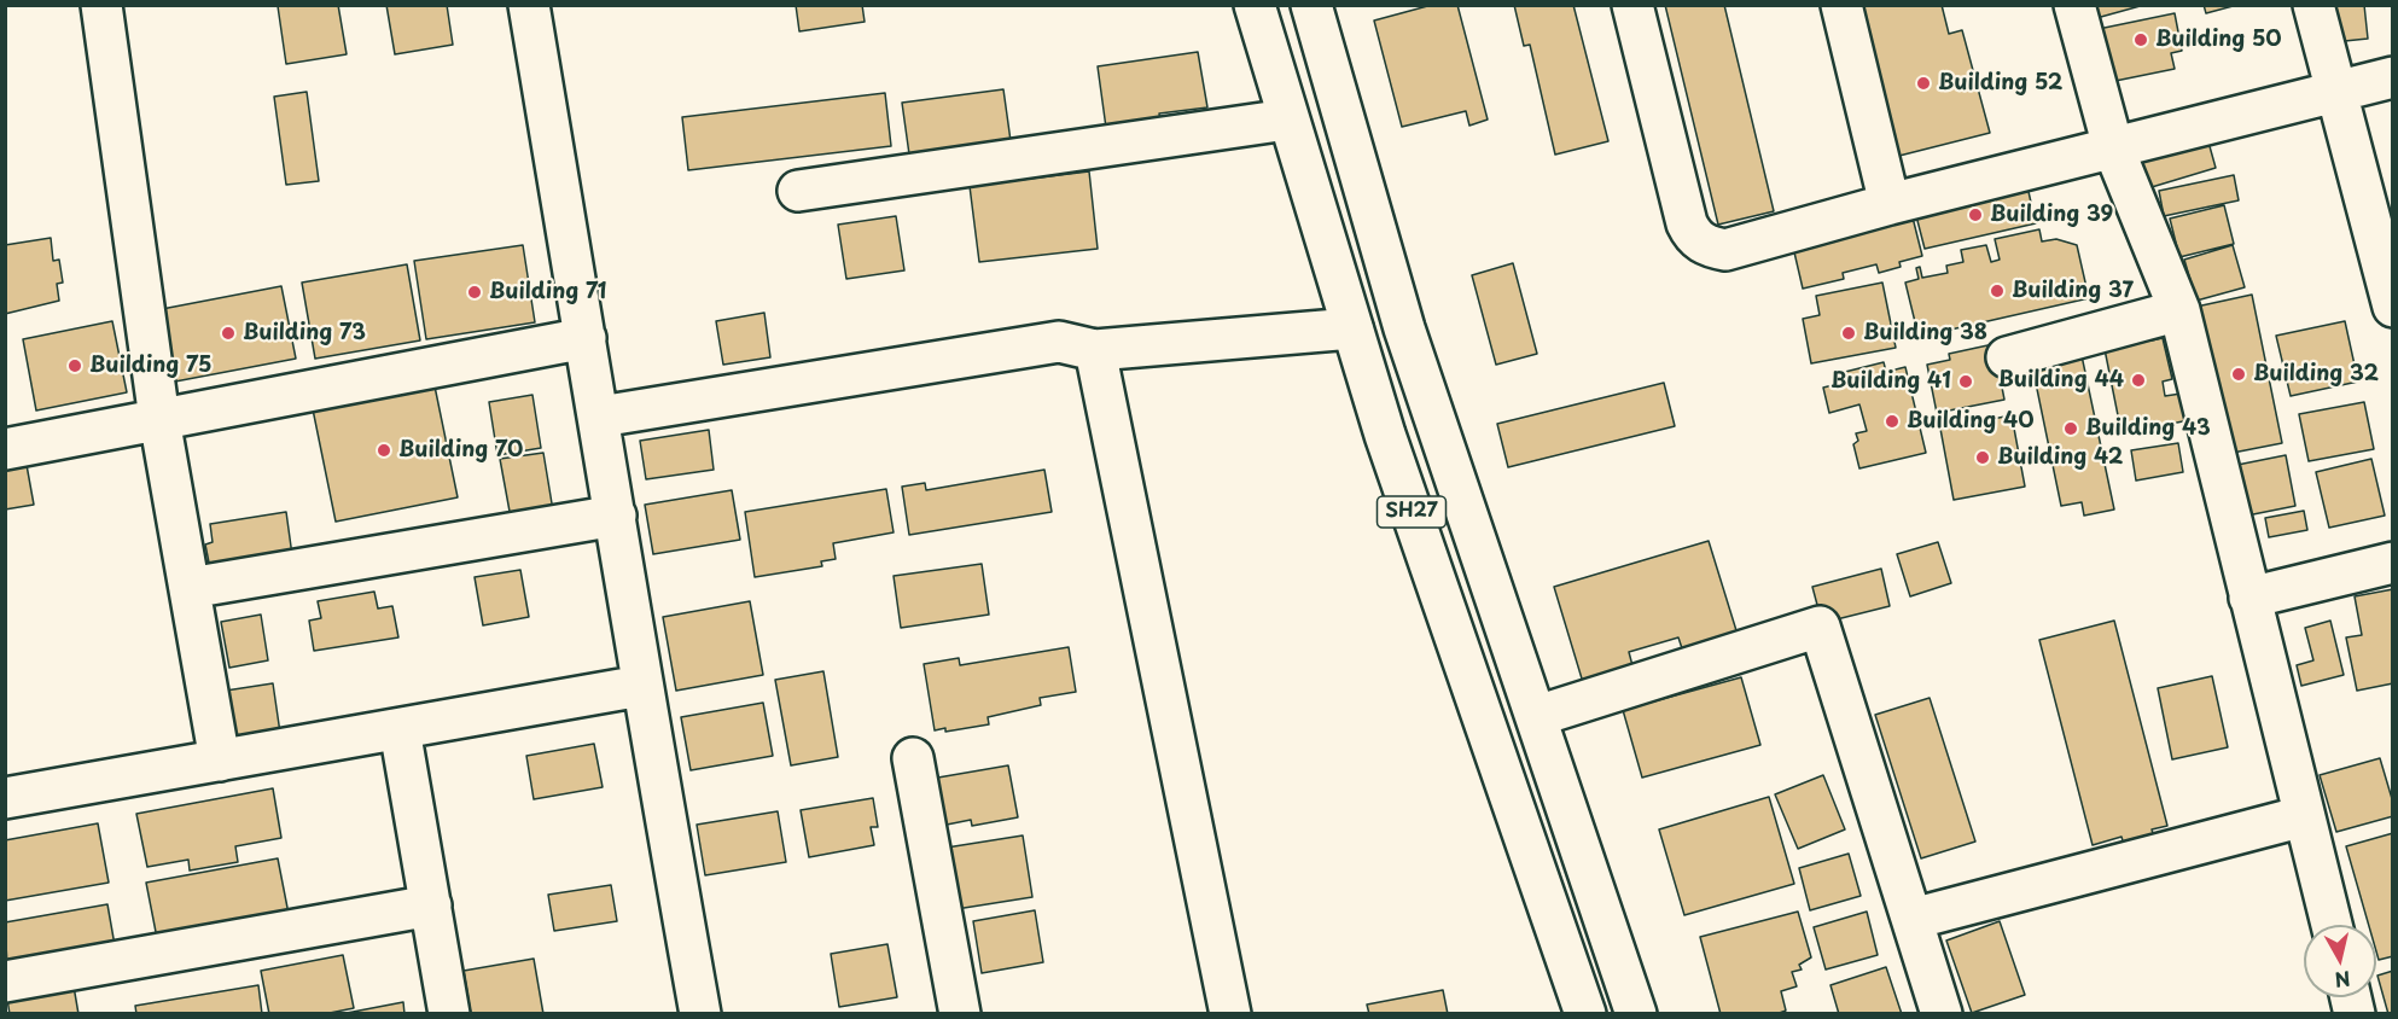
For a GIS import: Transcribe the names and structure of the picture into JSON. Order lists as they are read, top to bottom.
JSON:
{
  "streets": {
    "street": ["SH27"]
  },
  "places": [
    "Building 50",
    "Building 52",
    "Building 39",
    "Building 37",
    "Building 71",
    "Building 73",
    "Building 38",
    "Building 75",
    "Building 32",
    "Building 44",
    "Building 41",
    "Building 40",
    "Building 43",
    "Building 70",
    "Building 42"
  ],
  "north": "bottom"
}
